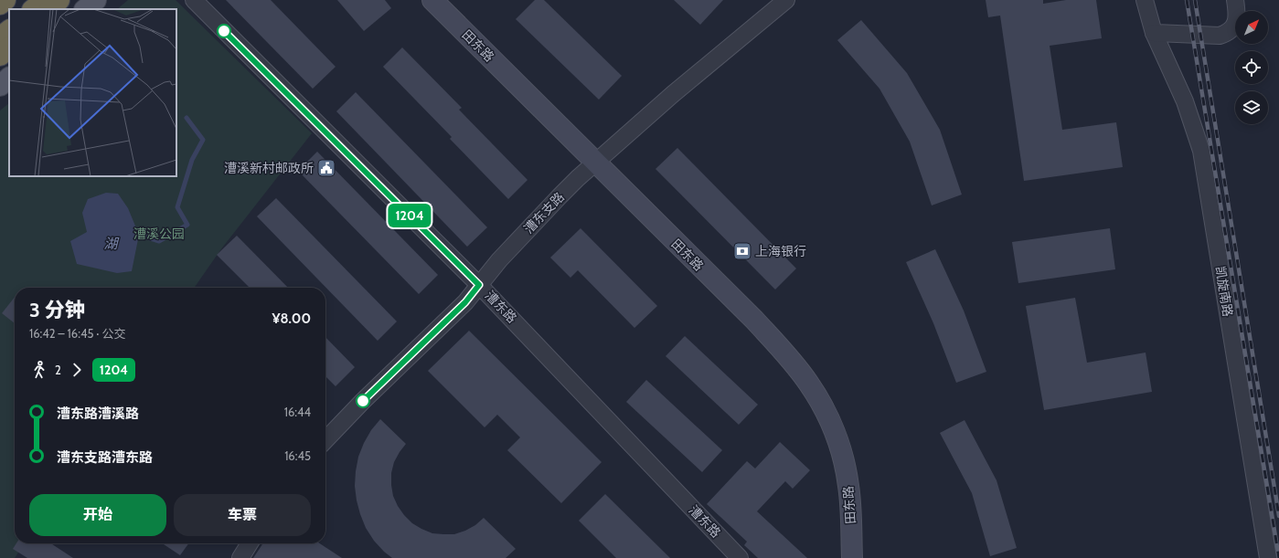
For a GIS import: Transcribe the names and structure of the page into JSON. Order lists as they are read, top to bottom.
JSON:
{
  "streets": {
    "street": [
      "田东路",
      "漕东支路",
      "凯旋南路",
      "漕东路"
    ]
  },
  "crossings": [
    ["田东路", "漕东支路"],
    ["漕东支路", "漕东路"]
  ],
  "water": ["湖"],
  "parks": ["漕溪公园"],
  "places": {
    "public building": ["漕溪新村邮政所"],
    "bank": ["上海银行"]
  },
  "lines": ["bus line 1204"],
  "north": "top right",
  "page": {
    "on_map": "1204",
    "heading": ["3 分钟", "16:42 – 16:45 · 公交", "¥8.00"],
    "legs": ["2", "1204"],
    "list": [
      {
        "name": "漕东路漕溪路",
        "value": "16:44"
      },
      {
        "name": "漕东支路漕东路",
        "value": "16:45"
      }
    ],
    "buttons": ["开始", "车票"]
  }
}
